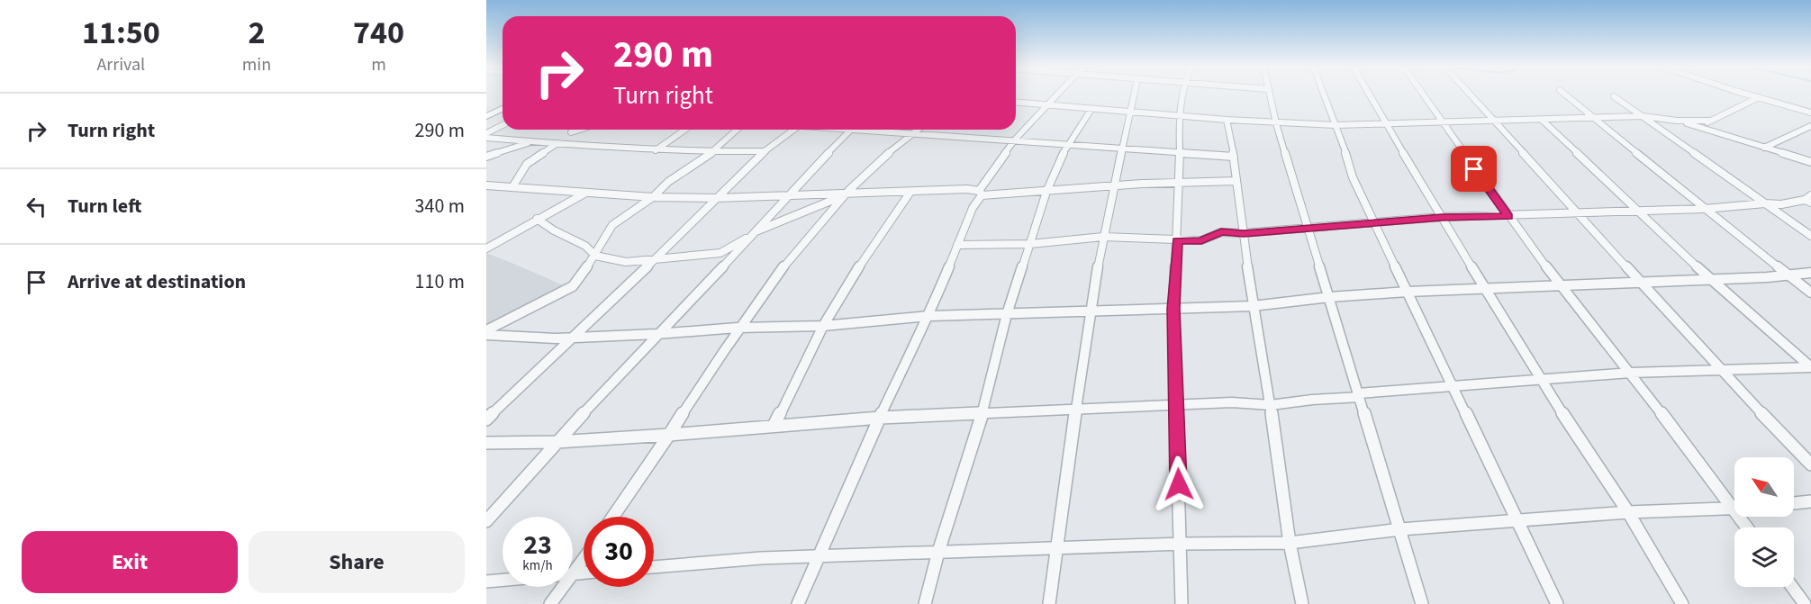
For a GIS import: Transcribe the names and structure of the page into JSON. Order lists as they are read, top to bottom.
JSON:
{
  "north": "top left",
  "page": {
    "eta": [
      "11:50",
      "Arrival",
      "2",
      "min",
      "740",
      "m"
    ],
    "turn": ["290 m", "Turn right"],
    "list": [
      {
        "name": "Turn right",
        "value": "290 m"
      },
      {
        "name": "Turn left",
        "value": "340 m"
      },
      {
        "name": "Arrive at destination",
        "value": "110 m"
      }
    ],
    "speed": "23 km/h",
    "limit": "30",
    "buttons": ["Exit", "Share"]
  }
}
